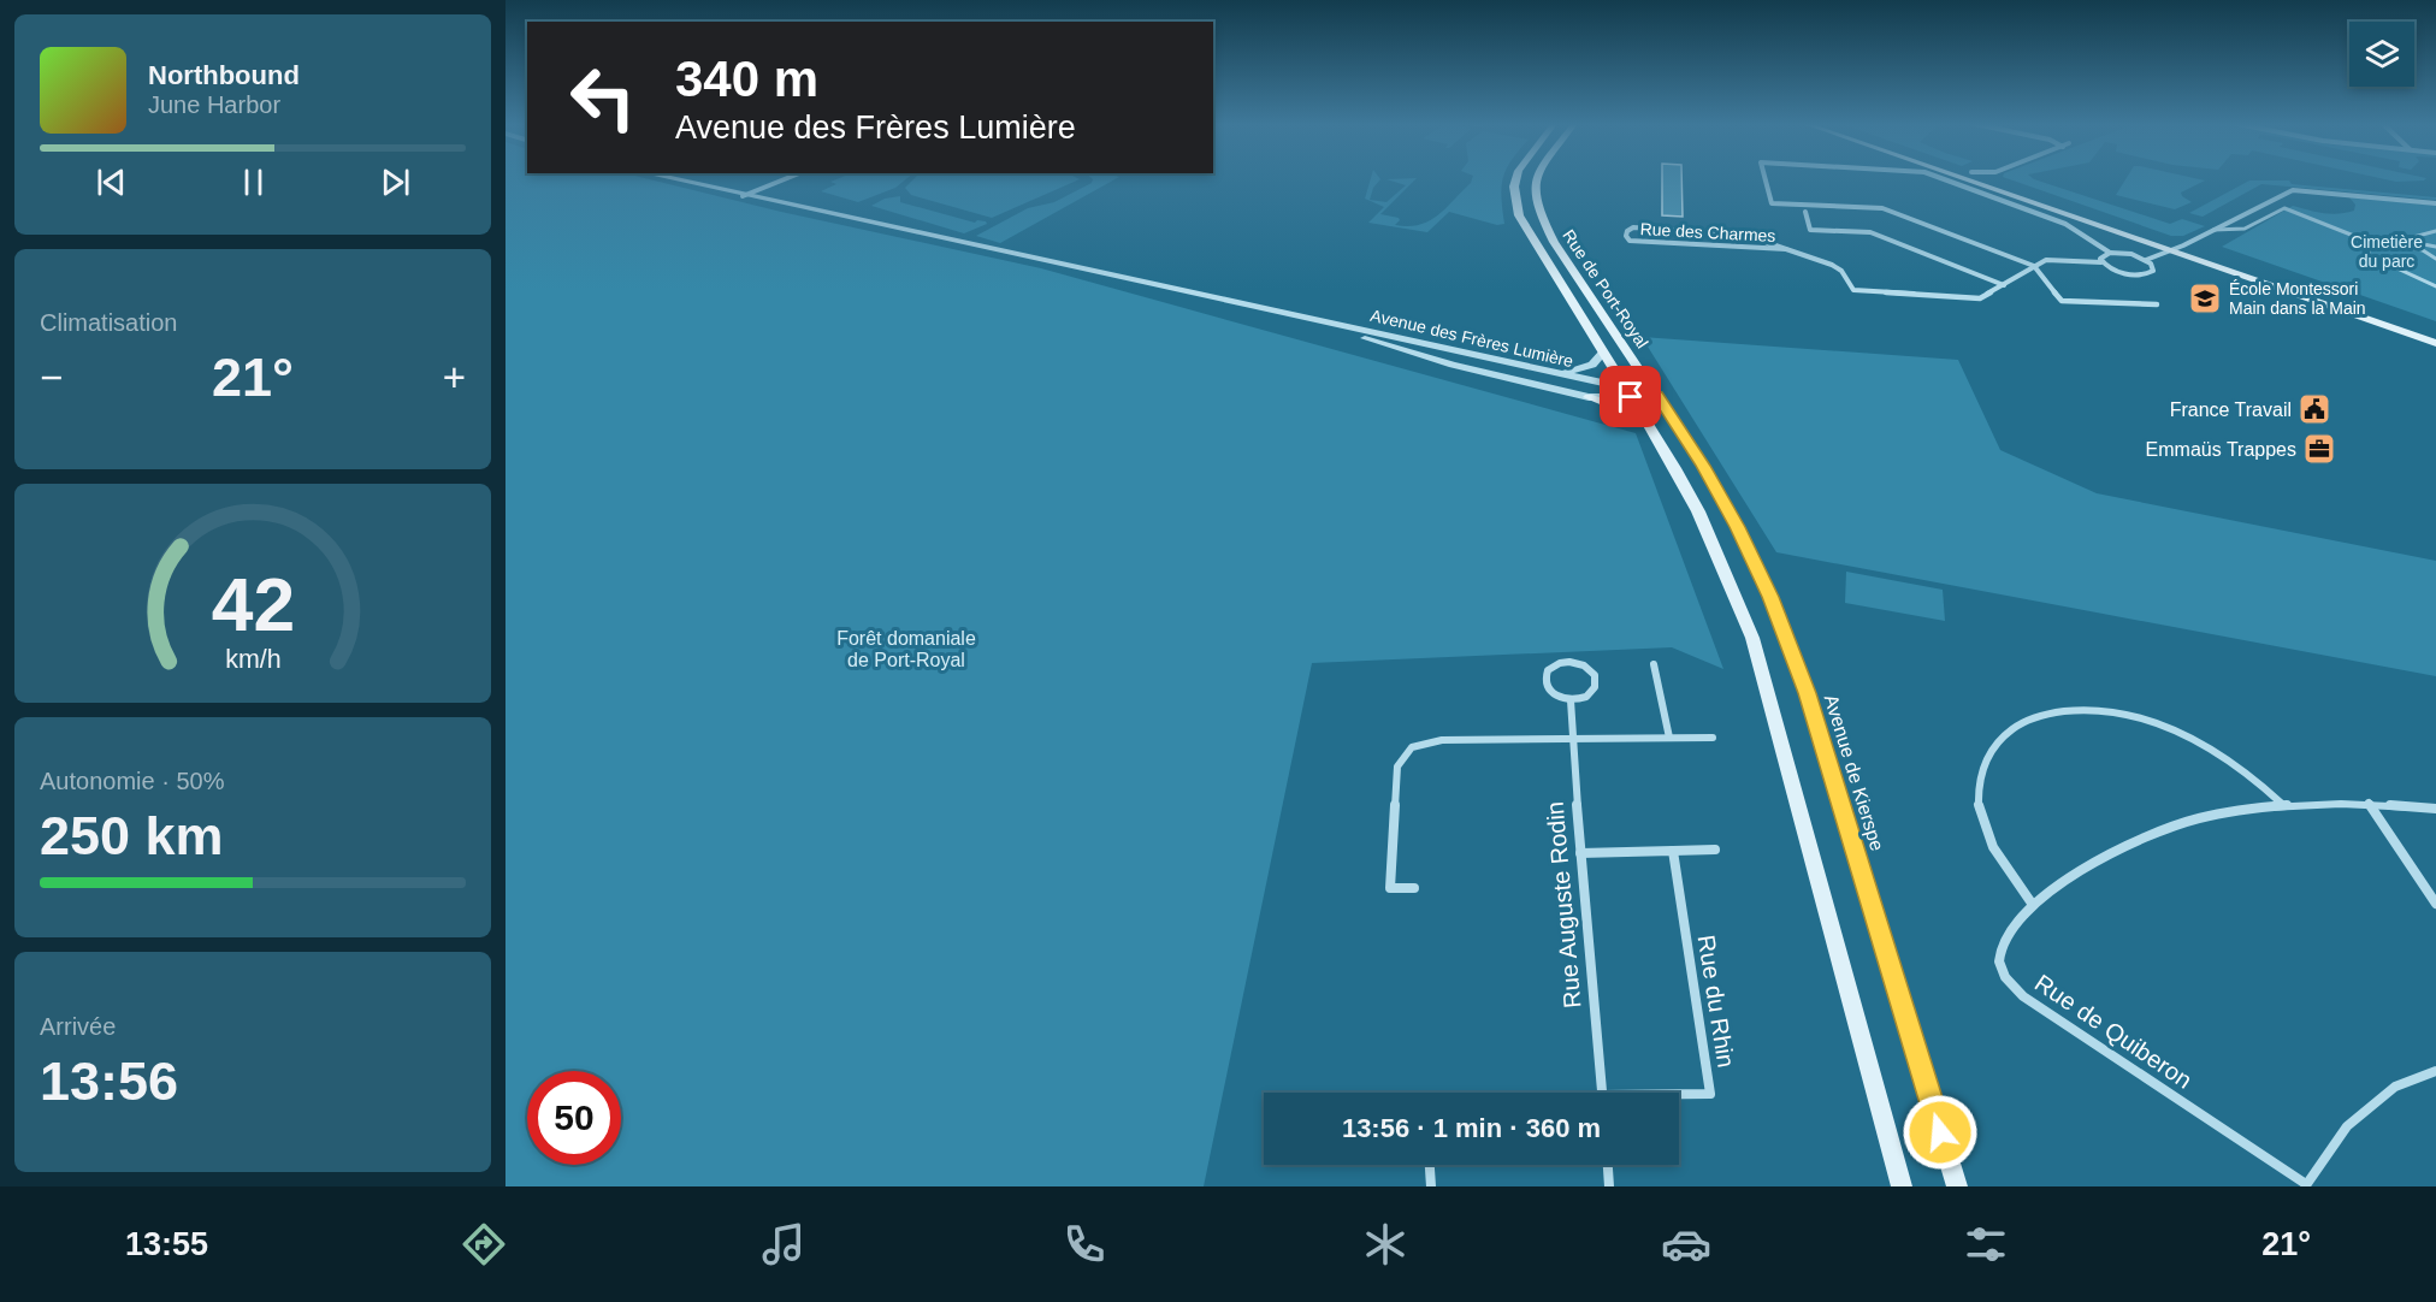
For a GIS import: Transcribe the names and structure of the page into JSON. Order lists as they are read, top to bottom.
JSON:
{
  "streets": {
    "main road": ["Rue de Port-Royal", "Avenue de Kierspe"],
    "street": [
      "Rue des Charmes",
      "Avenue des Frères Lumière",
      "Rue Auguste Rodin",
      "Rue du Rhin",
      "Rue de Quiberon"
    ]
  },
  "crossings": [
    ["Rue de Port-Royal", "Avenue des Frères Lumière"],
    ["Rue de Port-Royal", "Avenue de Kierspe"],
    ["Avenue des Frères Lumière", "Avenue de Kierspe"]
  ],
  "parks": ["Cimetière du parc", "Forêt domaniale de Port-Royal"],
  "places": {
    "school or university": ["École Montessori Main dans la Main"],
    "public building": ["France Travail"],
    "office": ["Emmaüs Trappes"]
  },
  "page": {
    "turn": ["340 m", "Avenue des Frères Lumière"],
    "song": ["Northbound", "June Harbor"],
    "tile": [
      "Climatisation",
      ["Autonomie · 50%", "250 km"],
      ["Arrivée", "13:56"]
    ],
    "heat": ["−", "21°", "+"],
    "limit": "50",
    "trip": "13:56 · 1 min · 360 m",
    "tabs": ["13:55", "21°"],
    "gauge": ["42", "km/h"]
  }
}
